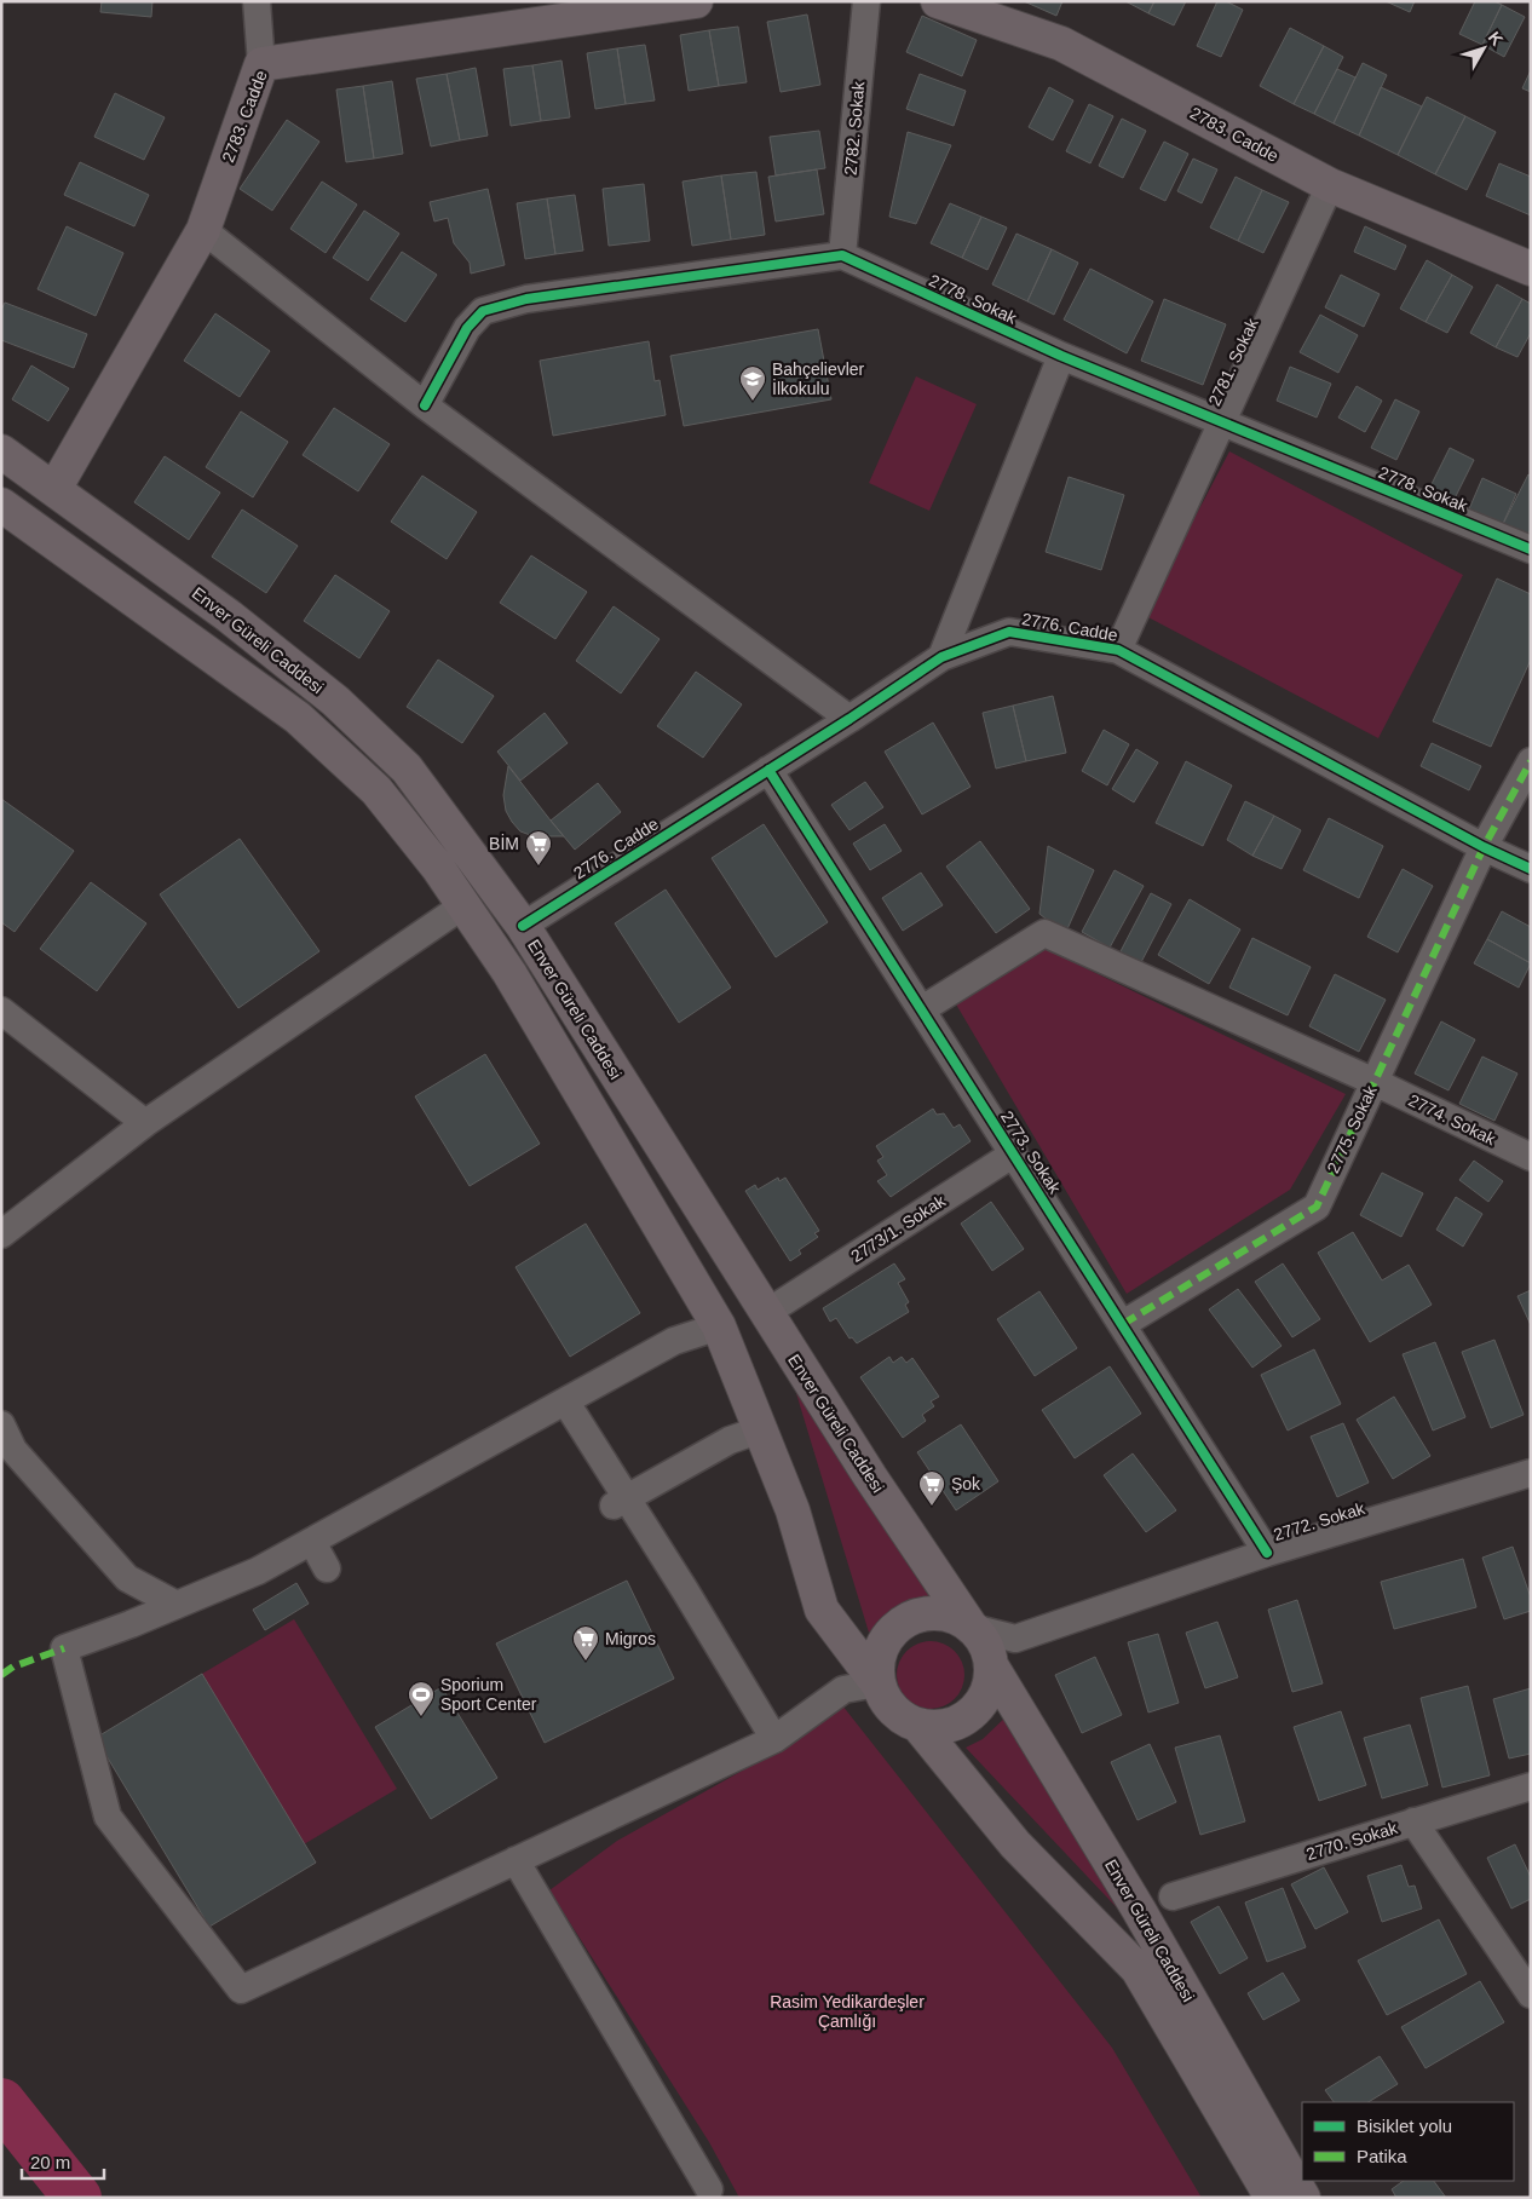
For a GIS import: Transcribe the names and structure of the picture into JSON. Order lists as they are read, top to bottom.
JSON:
{
  "streets": {
    "main road": ["2783. Cadde", "Enver Güreli Caddesi"],
    "street": [
      "2782. Sokak",
      "2778. Sokak",
      "2781. Sokak",
      "2776. Cadde",
      "2774. Sokak",
      "2775. Sokak",
      "2773. Sokak",
      "2773/1. Sokak",
      "2772. Sokak",
      "2770. Sokak"
    ]
  },
  "crossings": [
    ["2783. Cadde", "2781. Sokak"],
    ["2783. Cadde", "Enver Güreli Caddesi"],
    ["2782. Sokak", "2778. Sokak"],
    ["2778. Sokak", "2781. Sokak"],
    ["2781. Sokak", "2776. Cadde"],
    ["2776. Cadde", "Enver Güreli Caddesi"],
    ["2776. Cadde", "2775. Sokak"],
    ["2776. Cadde", "2773. Sokak"],
    ["2774. Sokak", "2775. Sokak"],
    ["2774. Sokak", "2773. Sokak"],
    ["2775. Sokak", "2773. Sokak"],
    ["2773. Sokak", "2773/1. Sokak"],
    ["2773. Sokak", "2772. Sokak"]
  ],
  "parks": ["Rasim Yedikardeşler Çamlığı"],
  "places": {
    "school or university": ["Bahçelievler İlkokulu"],
    "supermarket": ["BİM", "Şok", "Migros"],
    "sports": ["Sporium Sport Center"]
  },
  "legend": ["Bisiklet yolu", "Patika"],
  "scale_bar": "20 m",
  "north": "top right"
}
